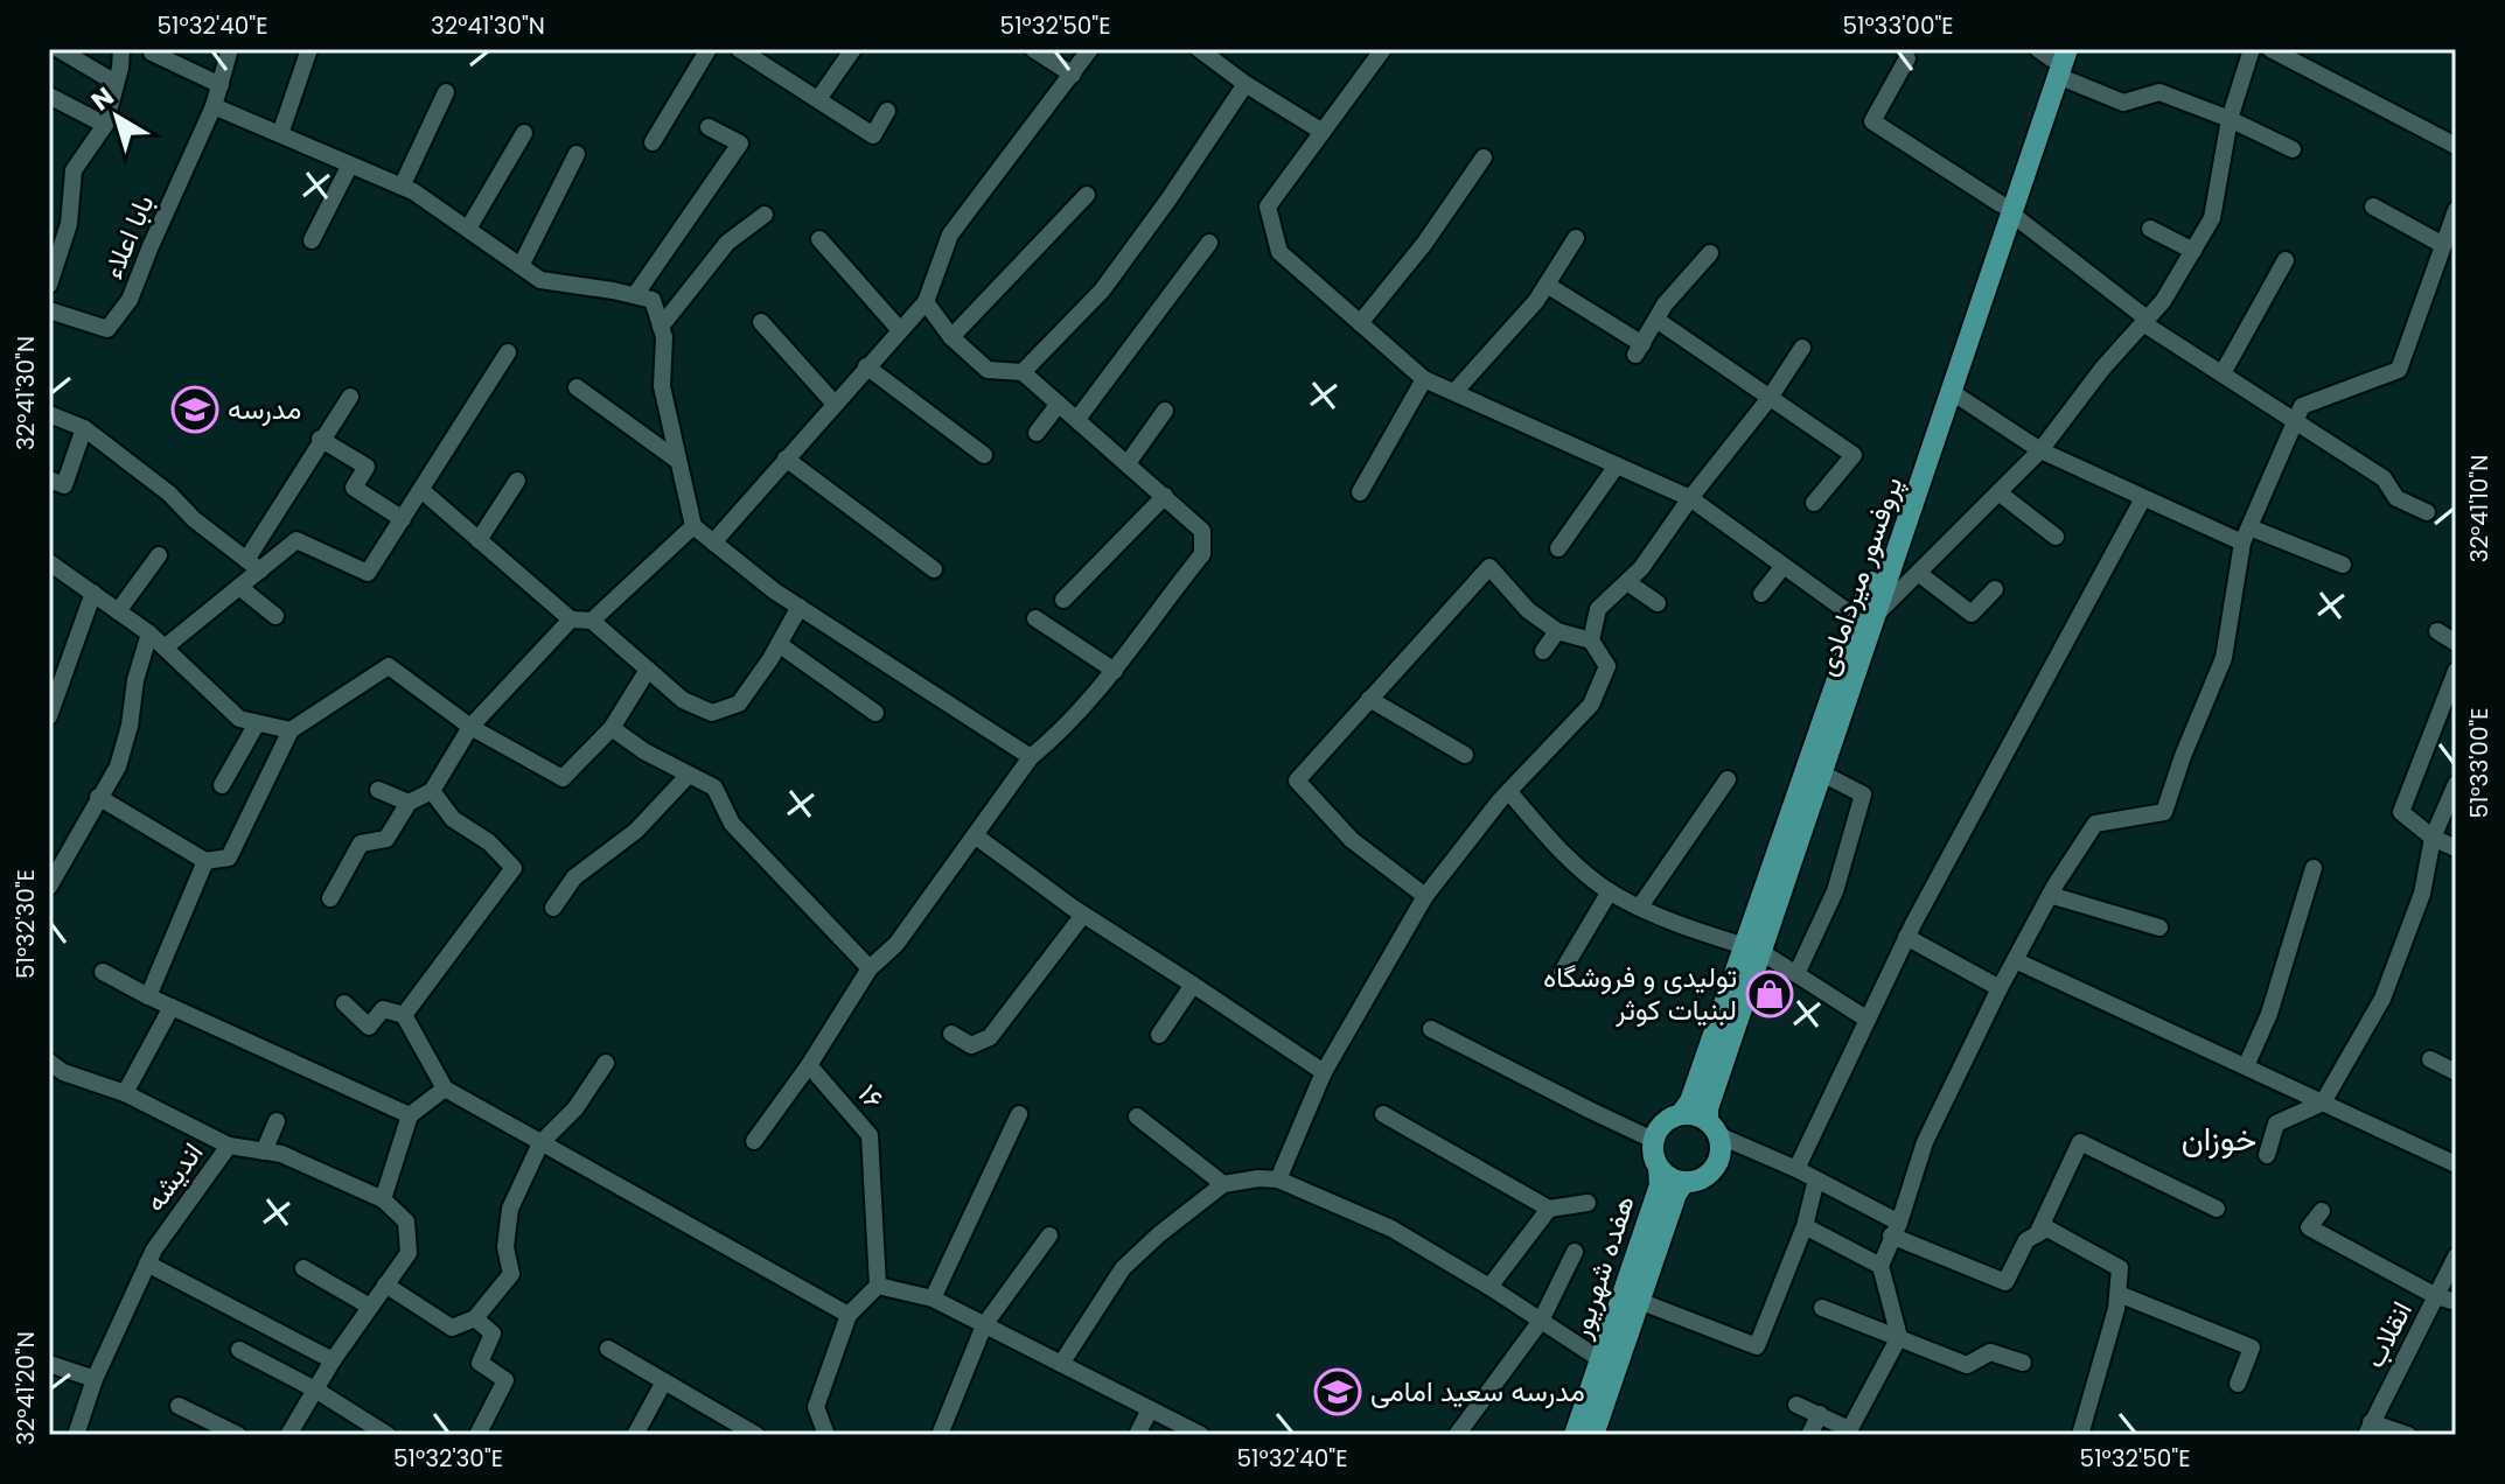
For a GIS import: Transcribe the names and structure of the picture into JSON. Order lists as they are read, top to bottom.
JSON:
{
  "streets": {
    "main road": ["پروفسور میردامادی", "هفده شهریور"],
    "street": [
      "بابا اعلاء",
      "۱۶",
      "اندیشه",
      "انقلاب"
    ]
  },
  "crossings": [
    ["پروفسور میردامادی", "هفده شهریور"]
  ],
  "districts": ["خوزان"],
  "places": {
    "school or university": ["مدرسه", "مدرسه سعید امامی"],
    "shop": ["تولیدی و فروشگاه لبنیات کوثر"]
  },
  "north": "top left",
  "coordinates": [
    "51°32'40\"E",
    "32°41'30\"N",
    "51°32'50\"E",
    "51°33'00\"E",
    "32°41'10\"N",
    "51°32'30\"E",
    "32°41'20\"N"
  ]
}
